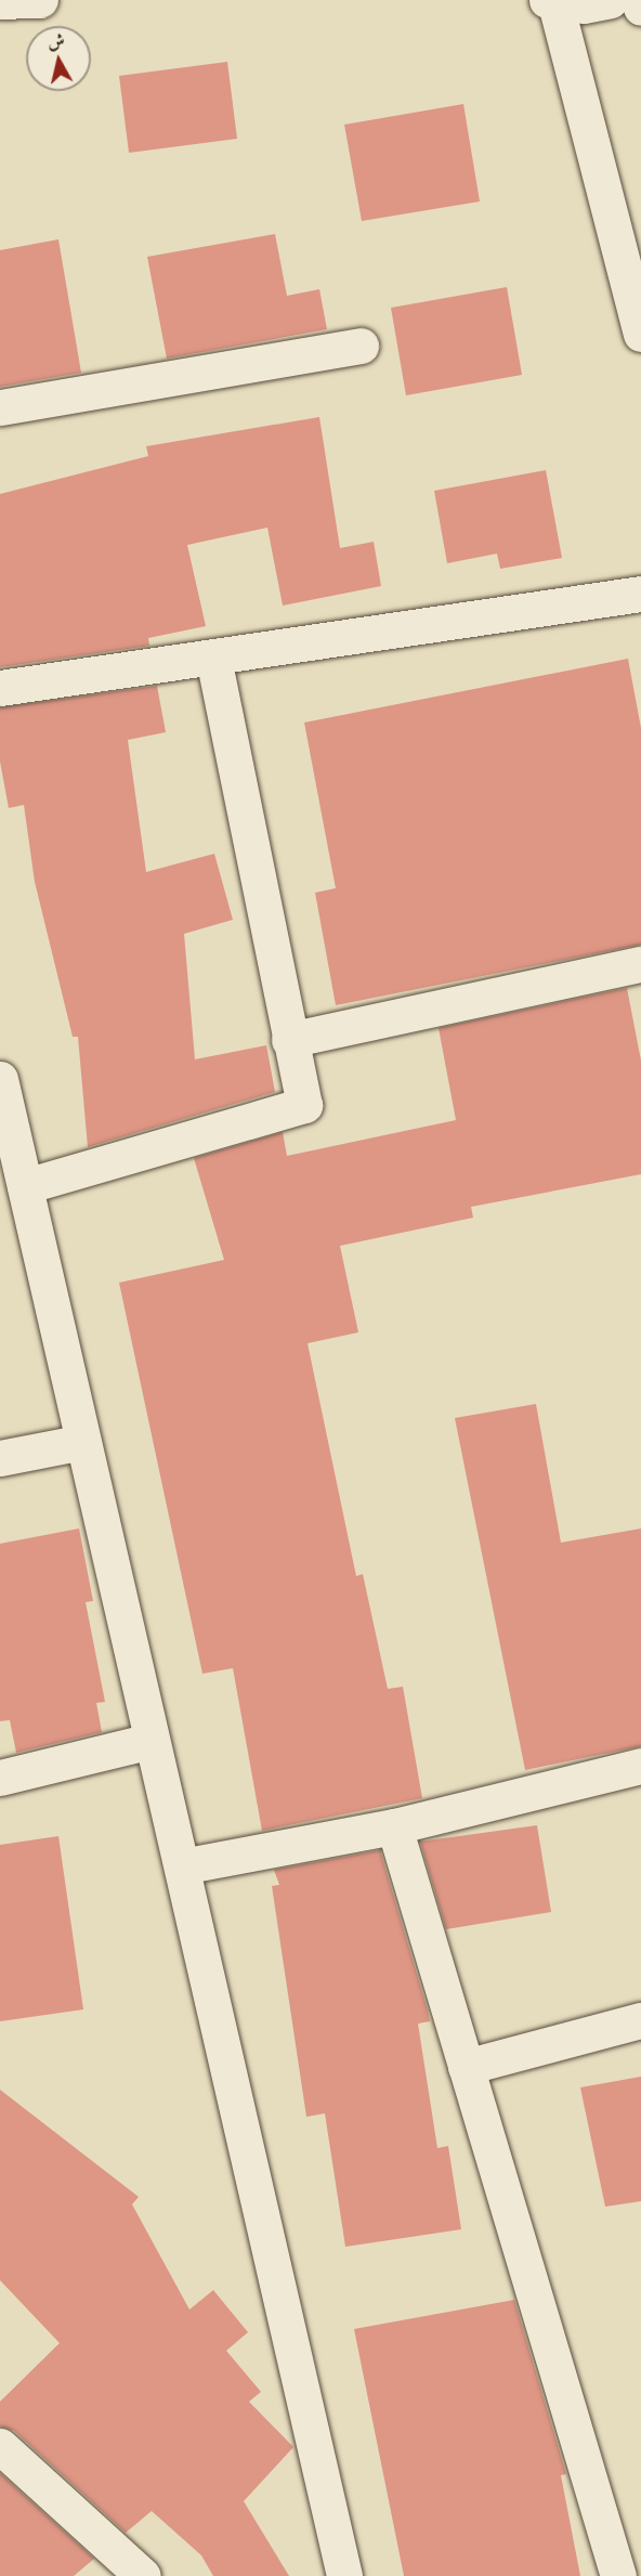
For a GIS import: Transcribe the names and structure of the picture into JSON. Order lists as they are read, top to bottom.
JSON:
{
  "north": "top"
}
